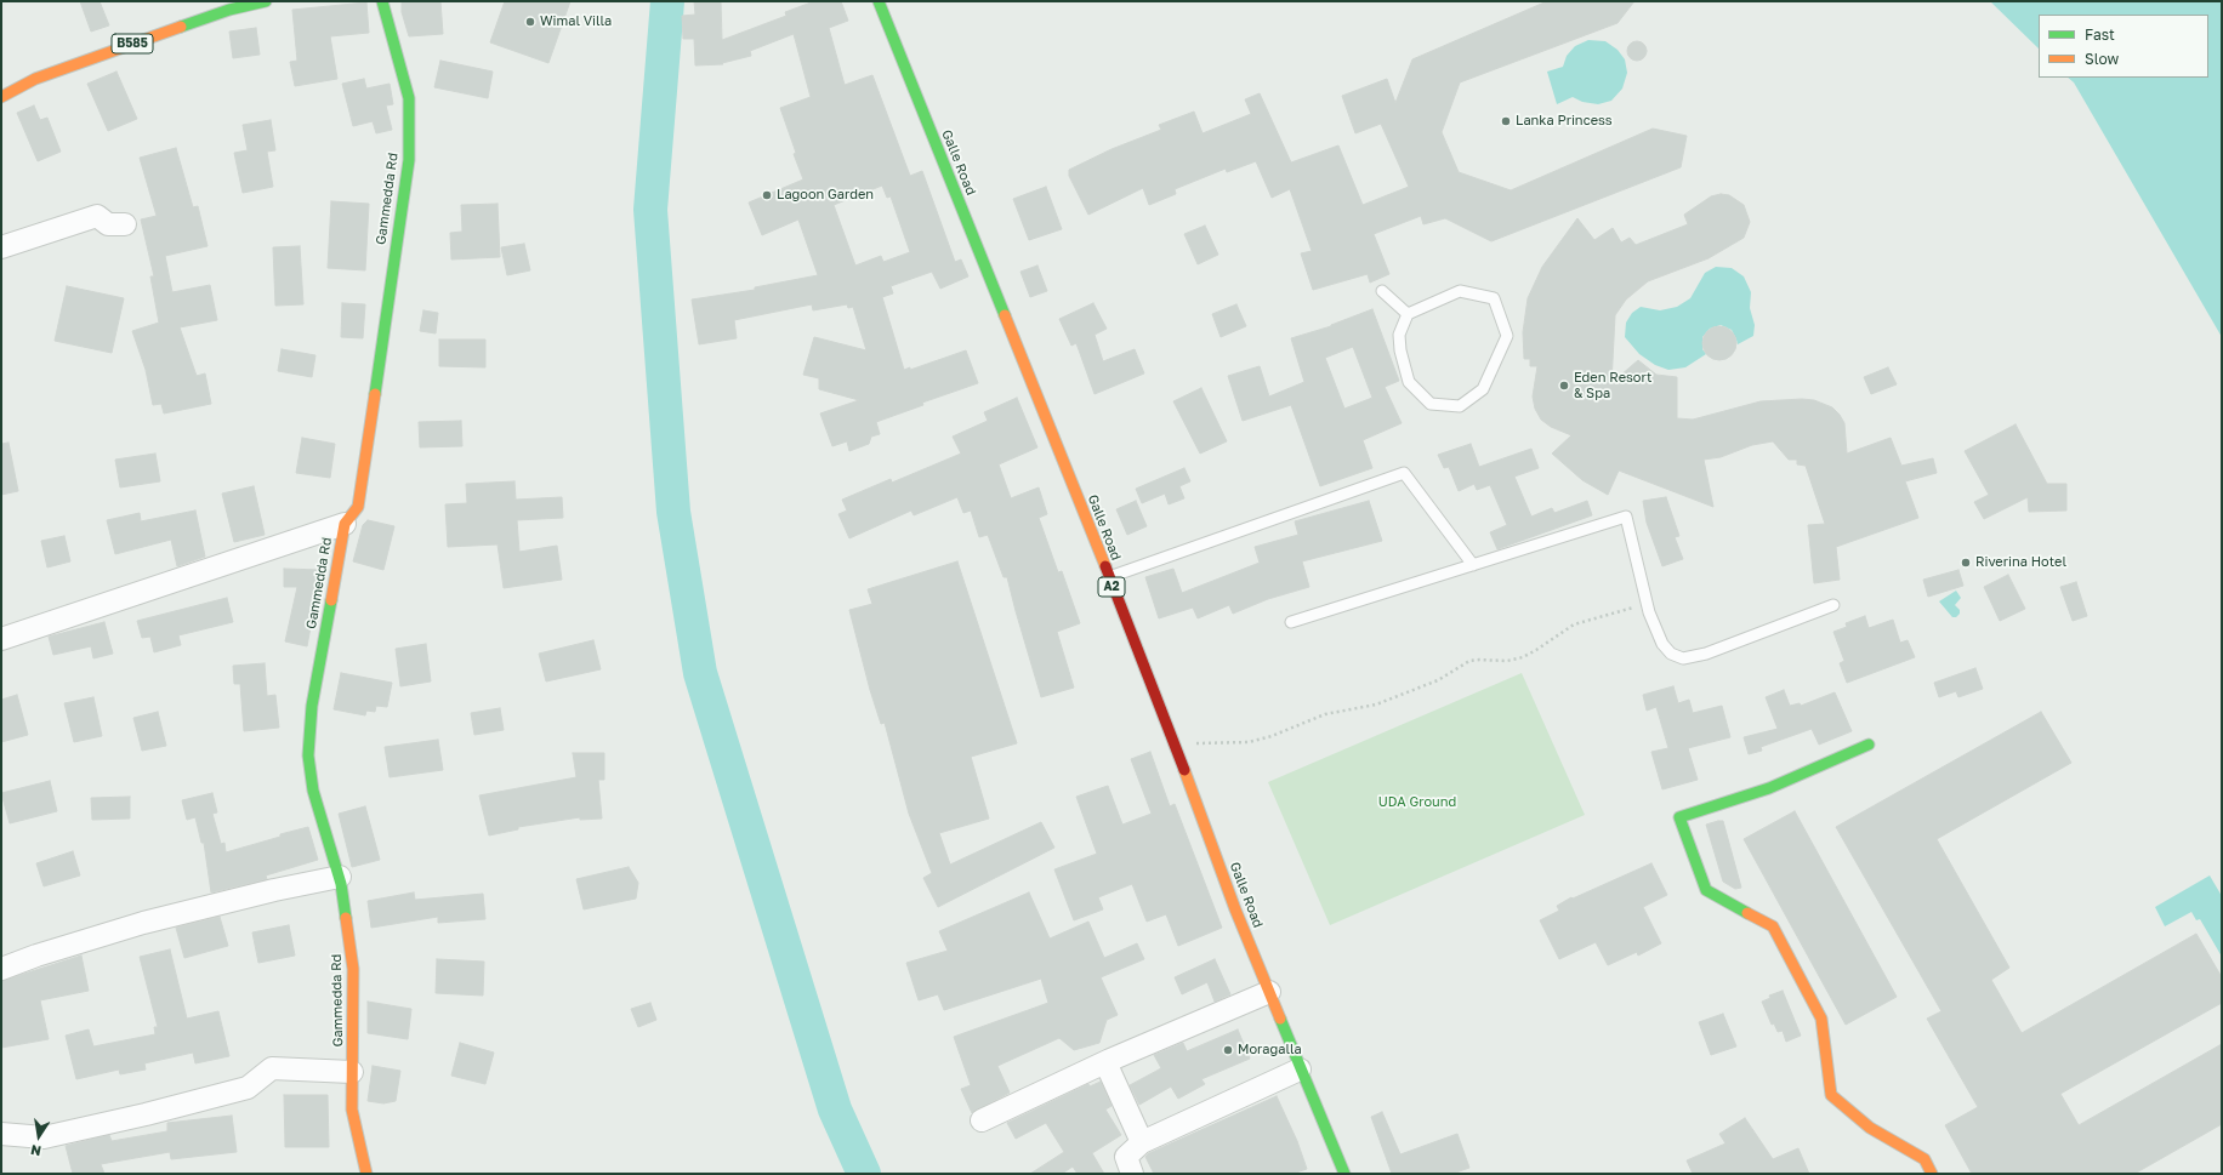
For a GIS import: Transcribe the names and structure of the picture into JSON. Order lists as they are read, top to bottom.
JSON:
{
  "streets": {
    "main road": [
      "B585",
      "Galle Road",
      "Gammedda Rd",
      "A2"
    ]
  },
  "parks": ["UDA Ground"],
  "places": [
    "Wimal Villa",
    "Lanka Princess",
    "Lagoon Garden",
    "Eden Resort & Spa",
    "Riverina Hotel",
    "Moragalla"
  ],
  "legend": ["Fast", "Slow"],
  "north": "bottom"
}
